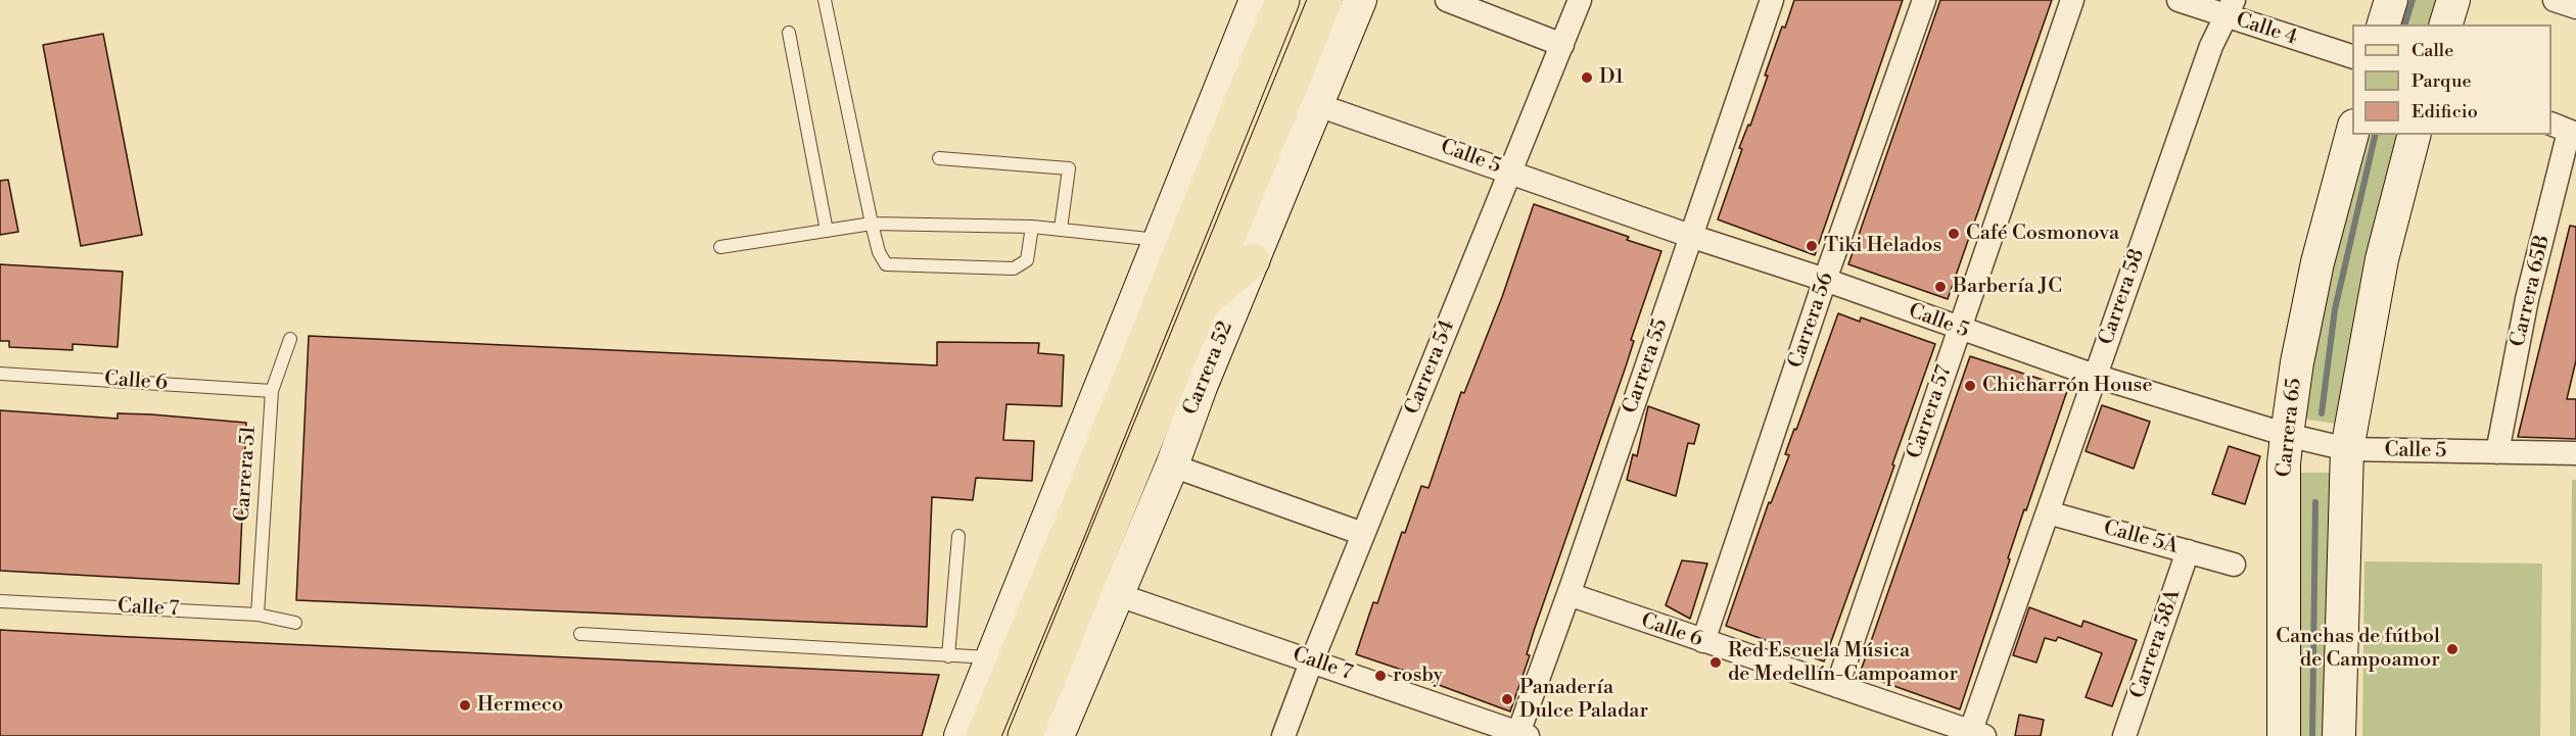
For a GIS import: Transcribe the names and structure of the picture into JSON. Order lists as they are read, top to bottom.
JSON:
{
  "streets": {
    "main road": ["Carrera 52"],
    "street": [
      "Calle 4",
      "Calle 5",
      "Carrera 65B",
      "Carrera 58",
      "Carrera 56",
      "Carrera 55",
      "Carrera 54",
      "Calle 6",
      "Carrera 57",
      "Carrera 65",
      "Calle 5A",
      "Calle 7",
      "Carrera 58A"
    ],
    "lane": ["Carrera 51"]
  },
  "crossings": [
    ["Calle 4", "Carrera 58"],
    ["Calle 5", "Carrera 65B"],
    ["Calle 5", "Carrera 58"],
    ["Calle 5", "Carrera 56"],
    ["Calle 5", "Carrera 55"],
    ["Calle 5", "Carrera 54"],
    ["Calle 5", "Carrera 52"],
    ["Calle 5", "Carrera 57"],
    ["Calle 5", "Carrera 65"],
    ["Carrera 58", "Calle 6"],
    ["Carrera 58", "Calle 5A"],
    ["Carrera 56", "Calle 6"],
    ["Carrera 55", "Calle 6"],
    ["Carrera 55", "Calle 7"],
    ["Carrera 54", "Calle 7"],
    ["Carrera 52", "Calle 7"],
    ["Calle 6", "Carrera 57"],
    ["Calle 6", "Carrera 51"],
    ["Carrera 51", "Calle 7"],
    ["Calle 5A", "Carrera 58A"]
  ],
  "places": [
    "D1",
    "Café Cosmonova",
    "Tiki Helados",
    "Barbería JC",
    "Chicharrón House",
    "Canchas de fútbol de Campoamor",
    "Red Escuela Música de Medellín-Campoamor",
    "rosby",
    "Panadería Dulce Paladar",
    "Hermeco"
  ],
  "legend": ["Calle", "Parque", "Edificio"]
}
